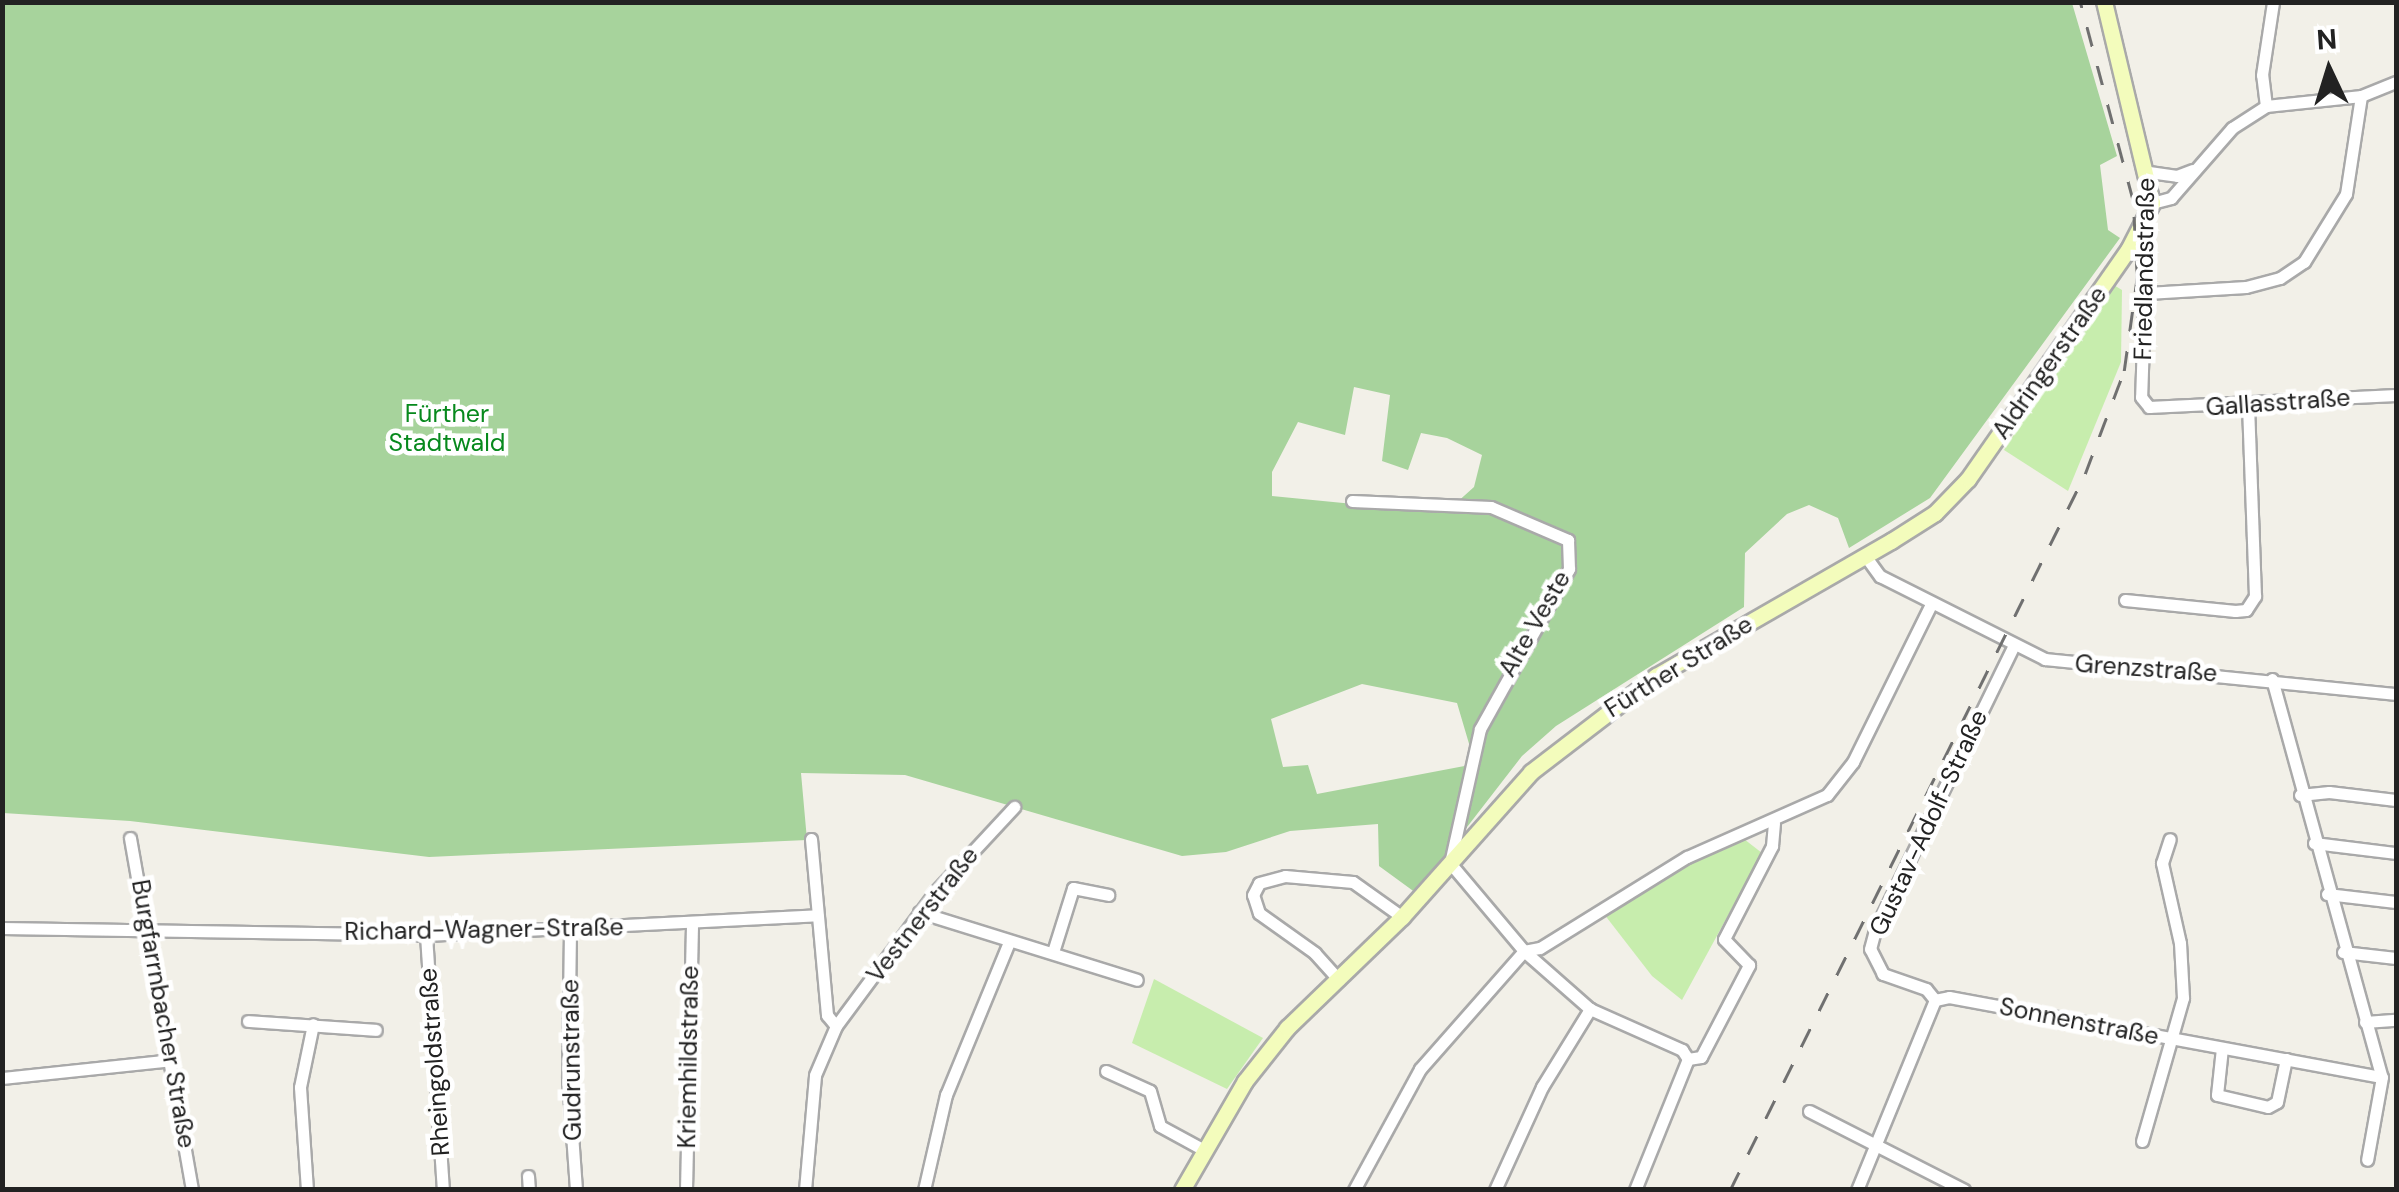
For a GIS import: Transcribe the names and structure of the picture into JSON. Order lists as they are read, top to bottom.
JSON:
{
  "streets": {
    "main road": ["Friedlandstraße", "Aldringerstraße", "Fürther Straße"],
    "street": [
      "Gallasstraße",
      "Alte Veste",
      "Grenzstraße",
      "Gustav-Adolf-Straße",
      "Vestnerstraße",
      "Richard-Wagner-Straße",
      "Burgfarrnbacher Straße",
      "Sonnenstraße",
      "Kriemhildstraße",
      "Gudrunstraße",
      "Rheingoldstraße"
    ]
  },
  "crossings": [
    ["Friedlandstraße", "Aldringerstraße"],
    ["Friedlandstraße", "Gallasstraße"],
    ["Aldringerstraße", "Fürther Straße"],
    ["Alte Veste", "Fürther Straße"],
    ["Fürther Straße", "Grenzstraße"],
    ["Grenzstraße", "Gustav-Adolf-Straße"],
    ["Gustav-Adolf-Straße", "Sonnenstraße"],
    ["Vestnerstraße", "Richard-Wagner-Straße"],
    ["Richard-Wagner-Straße", "Burgfarrnbacher Straße"],
    ["Richard-Wagner-Straße", "Kriemhildstraße"],
    ["Richard-Wagner-Straße", "Gudrunstraße"],
    ["Richard-Wagner-Straße", "Rheingoldstraße"]
  ],
  "parks": ["Fürther Stadtwald"],
  "north": "top"
}
